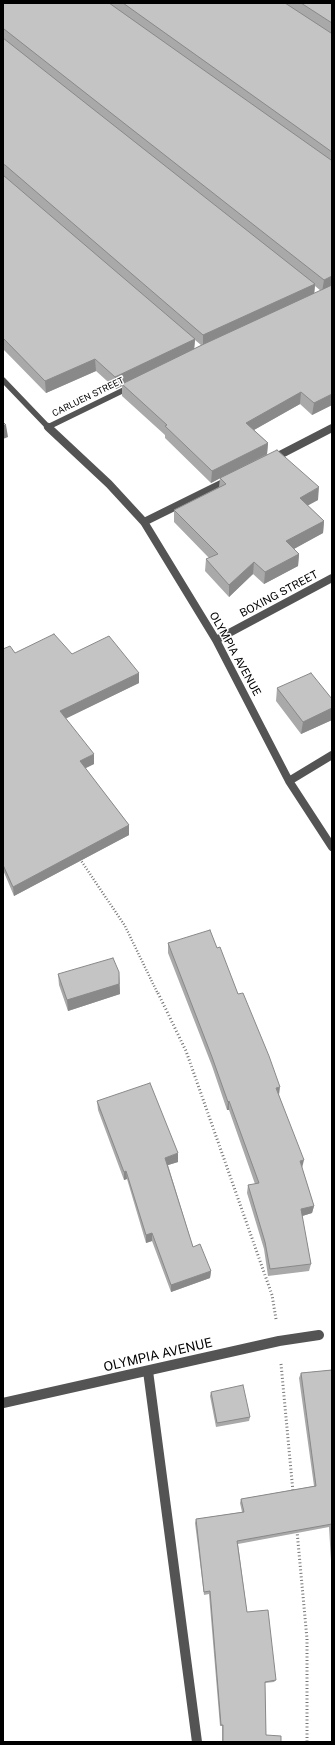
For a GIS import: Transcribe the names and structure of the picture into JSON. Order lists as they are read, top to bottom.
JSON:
{
  "streets": {
    "street": ["CARLUEN STREET", "BOXING STREET", "OLYMPIA AVENUE"]
  },
  "crossings": [
    ["CARLUEN STREET", "OLYMPIA AVENUE"],
    ["BOXING STREET", "OLYMPIA AVENUE"]
  ]
}
